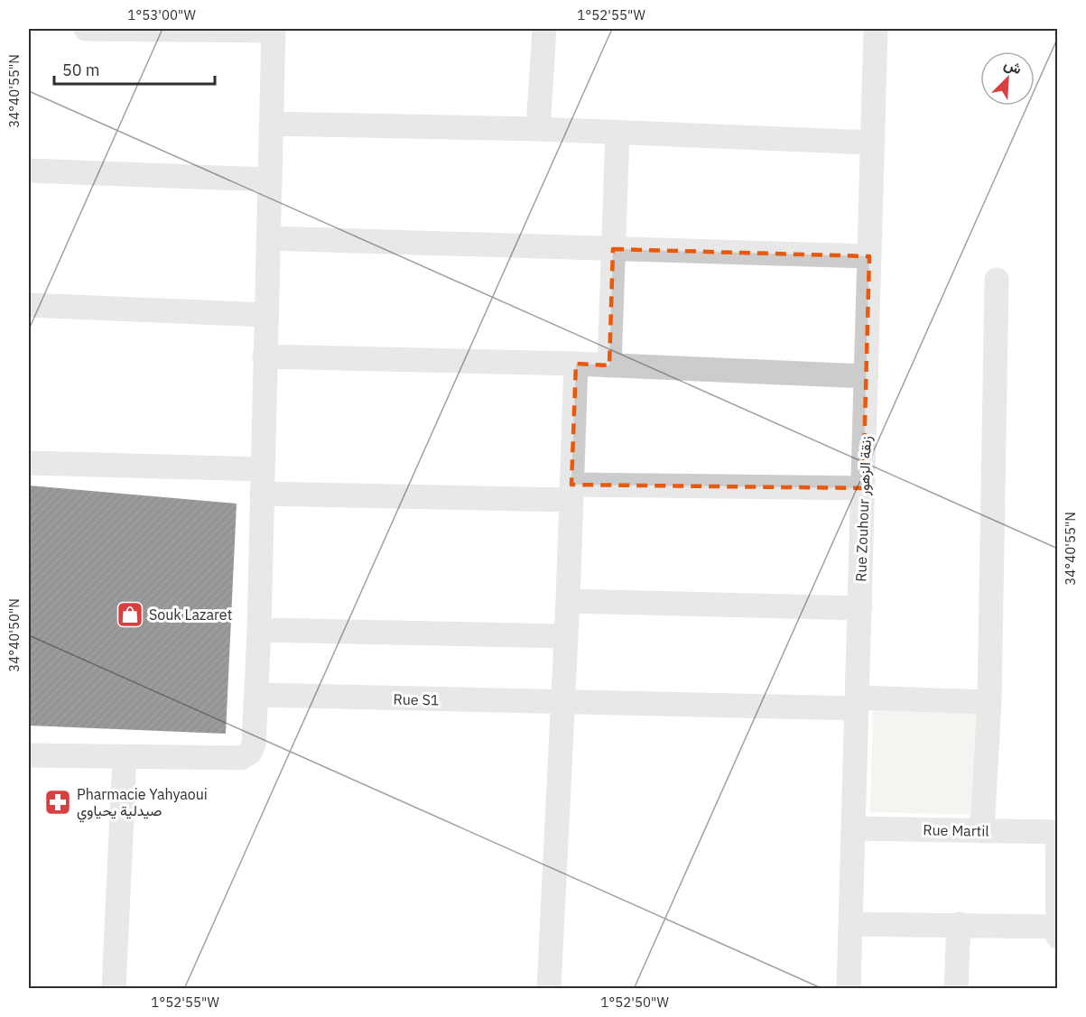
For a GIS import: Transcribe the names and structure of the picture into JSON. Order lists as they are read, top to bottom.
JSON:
{
  "streets": {
    "street": ["Rue Zouhour زنقة الزهور", "Rue S1", "Rue Martil"]
  },
  "crossings": [
    ["Rue Zouhour زنقة الزهور", "Rue S1"],
    ["Rue Zouhour زنقة الزهور", "Rue Martil"]
  ],
  "places": {
    "shop": ["Souk Lazaret"],
    "pharmacy": ["Pharmacie Yahyaoui صيدلية يحياوي"]
  },
  "scale_bar": "50 m",
  "north": "top right",
  "coordinates": [
    "1°53'00\"W",
    "1°52'55\"W",
    "34°40'55\"N",
    "34°40'50\"N",
    "1°52'50\"W"
  ]
}
